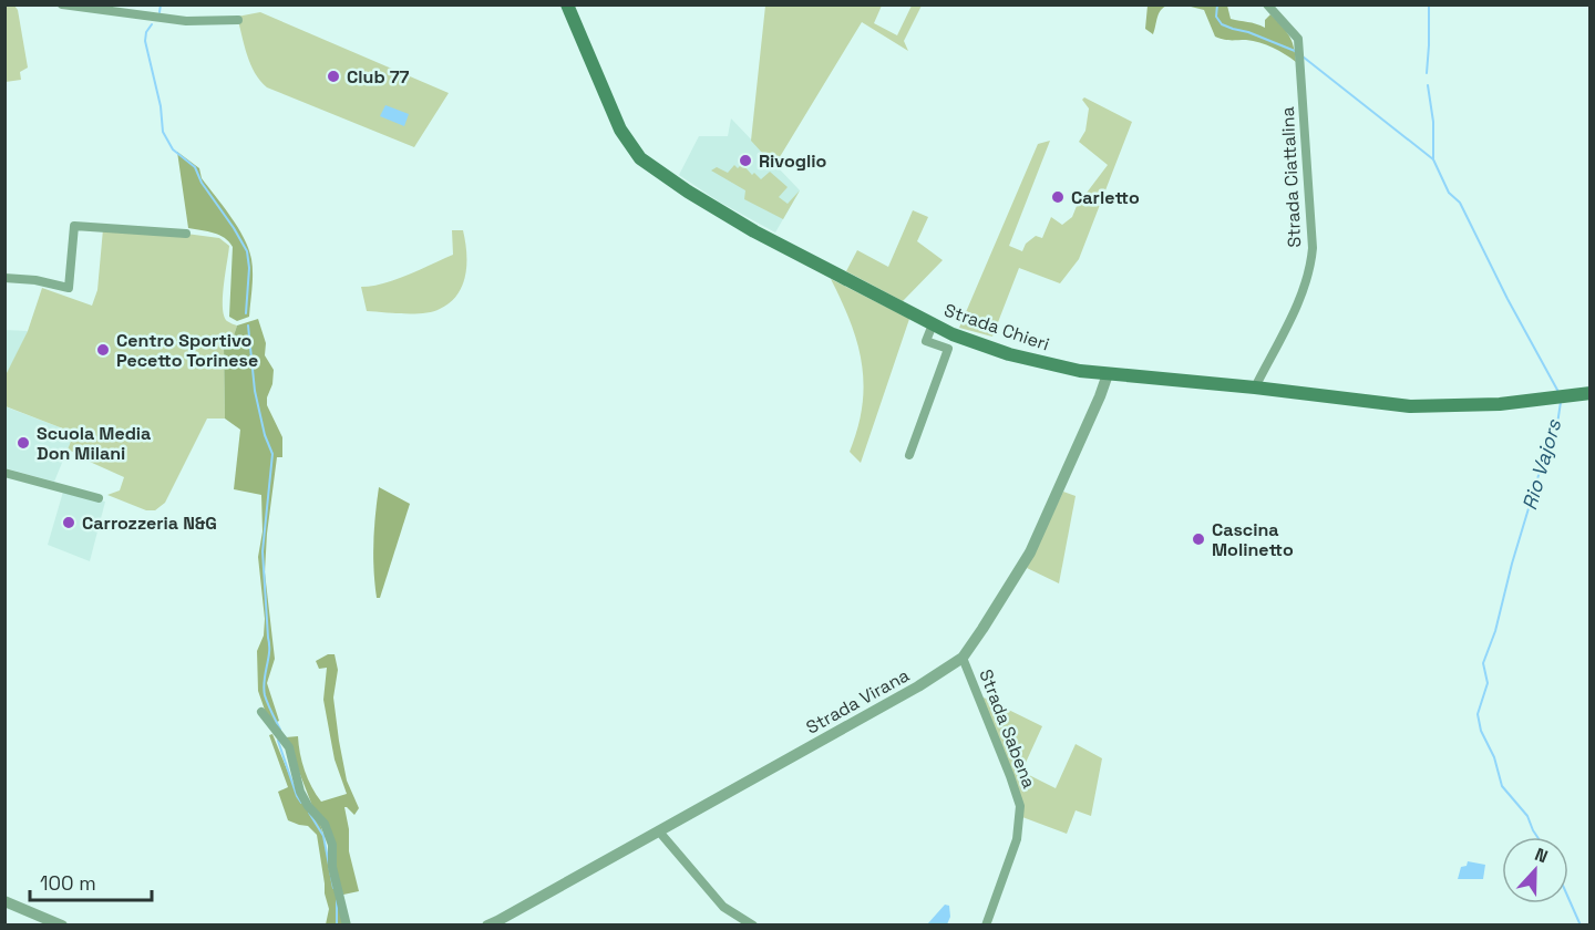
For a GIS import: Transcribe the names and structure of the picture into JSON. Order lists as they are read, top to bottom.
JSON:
{
  "streets": {
    "main road": ["Strada Chieri"],
    "street": ["Strada Ciattalina", "Strada Virana", "Strada Sabena"]
  },
  "crossings": [
    ["Strada Ciattalina", "Strada Chieri"],
    ["Strada Chieri", "Strada Virana"],
    ["Strada Virana", "Strada Sabena"]
  ],
  "water": ["Rio Vajors"],
  "places": [
    "Club 77",
    "Rivoglio",
    "Carletto",
    "Centro Sportivo Pecetto Torinese",
    "Scuola Media Don Milani",
    "Carrozzeria N&G",
    "Cascina Molinetto"
  ],
  "scale_bar": "100 m",
  "north": "top"
}
